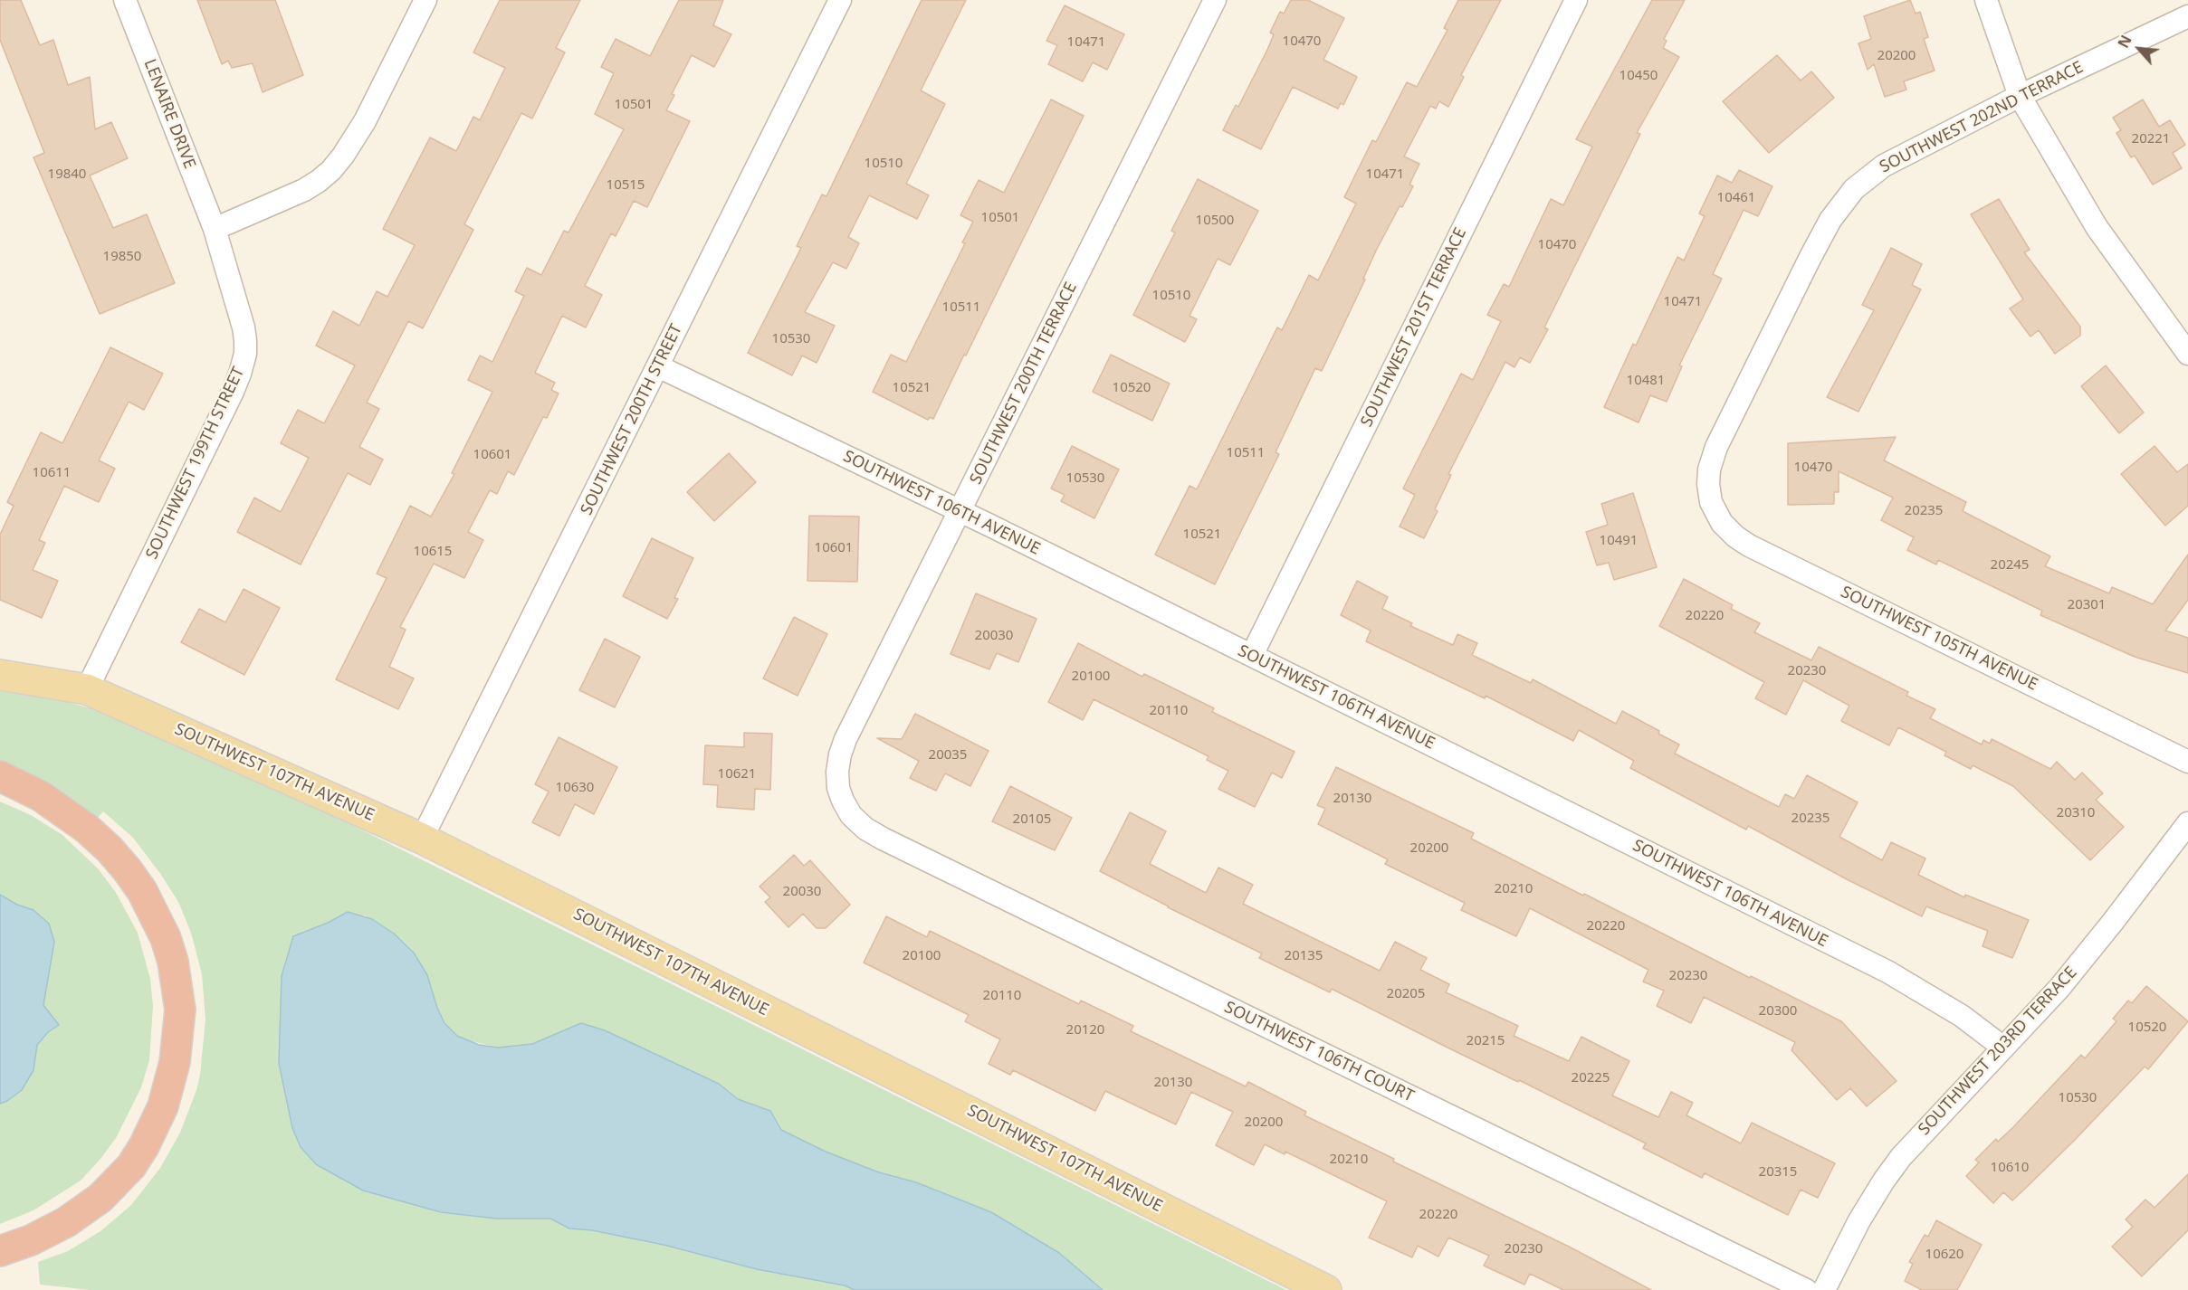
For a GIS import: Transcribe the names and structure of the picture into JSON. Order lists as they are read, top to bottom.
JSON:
{
  "streets": {
    "main road": ["SOUTHWEST 107TH AVENUE"],
    "street": [
      "LENAIRE DRIVE",
      "SOUTHWEST 202ND TERRACE",
      "SOUTHWEST 201ST TERRACE",
      "SOUTHWEST 200TH TERRACE",
      "SOUTHWEST 200TH STREET",
      "SOUTHWEST 199TH STREET",
      "SOUTHWEST 106TH AVENUE",
      "SOUTHWEST 105TH AVENUE",
      "SOUTHWEST 203RD TERRACE",
      "SOUTHWEST 106TH COURT"
    ]
  },
  "crossings": [
    ["LENAIRE DRIVE", "SOUTHWEST 199TH STREET"],
    ["SOUTHWEST 202ND TERRACE", "SOUTHWEST 105TH AVENUE"],
    ["SOUTHWEST 201ST TERRACE", "SOUTHWEST 106TH AVENUE"],
    ["SOUTHWEST 200TH TERRACE", "SOUTHWEST 106TH AVENUE"],
    ["SOUTHWEST 200TH TERRACE", "SOUTHWEST 106TH COURT"],
    ["SOUTHWEST 200TH STREET", "SOUTHWEST 106TH AVENUE"],
    ["SOUTHWEST 200TH STREET", "SOUTHWEST 107TH AVENUE"],
    ["SOUTHWEST 199TH STREET", "SOUTHWEST 107TH AVENUE"],
    ["SOUTHWEST 106TH AVENUE", "SOUTHWEST 203RD TERRACE"]
  ],
  "house_numbers": [
    "10470",
    "10471",
    "20200",
    "10450",
    "10501",
    "20221",
    "10510",
    "19840",
    "10471",
    "10515",
    "10461",
    "10501",
    "10500",
    "10470",
    "19850",
    "10510",
    "10471",
    "10511",
    "10530",
    "10481",
    "10521",
    "10520",
    "10511",
    "10601",
    "10470",
    "10611",
    "10530",
    "20235",
    "10521",
    "10491",
    "10601",
    "10615",
    "20245",
    "20301",
    "20220",
    "20030",
    "20230",
    "20100",
    "20110",
    "20035",
    "10621",
    "10630",
    "20130",
    "20310",
    "20235",
    "20105",
    "20200",
    "20210",
    "20030",
    "20220",
    "20100",
    "20135",
    "20230",
    "20205",
    "20110",
    "20300",
    "10520",
    "20120",
    "20215",
    "20225",
    "20130",
    "10530",
    "20200",
    "20210",
    "10610",
    "20315",
    "20220",
    "20230",
    "10620"
  ],
  "north": "top left"
}
